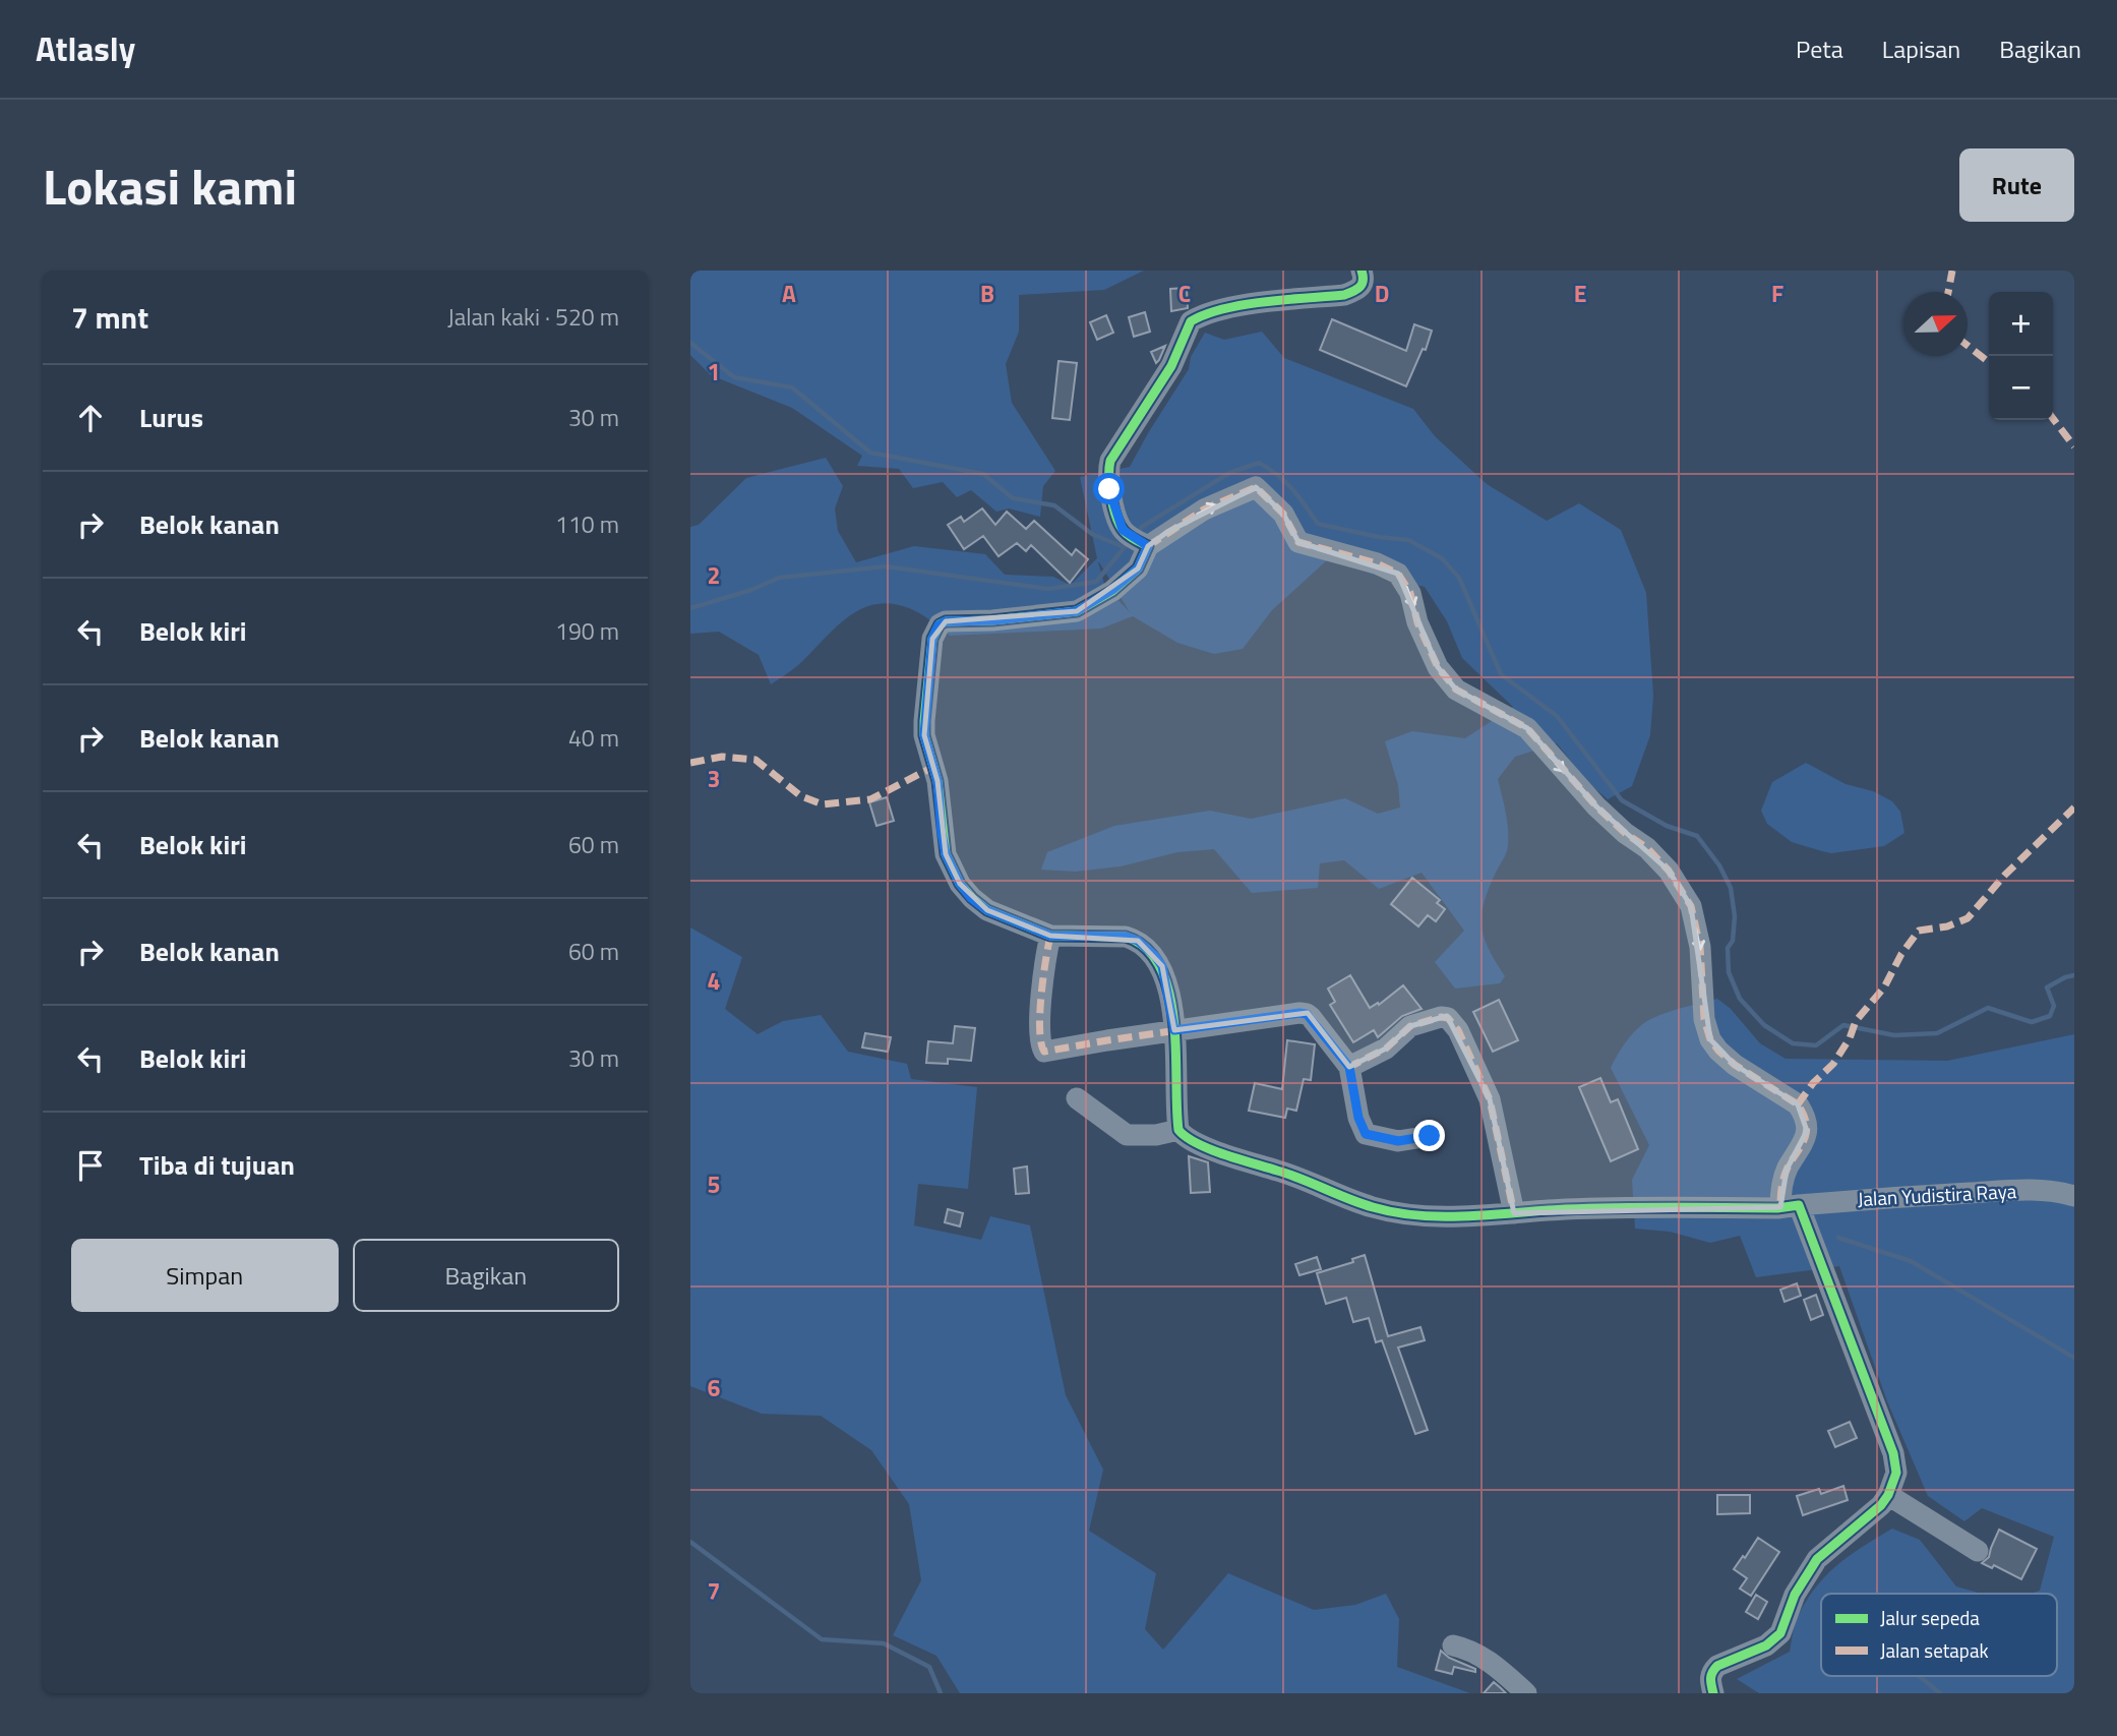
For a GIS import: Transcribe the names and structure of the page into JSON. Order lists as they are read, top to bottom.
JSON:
{
  "streets": {
    "street": ["Jalan Yudistira Raya"]
  },
  "legend": ["Jalur sepeda", "Jalan setapak"],
  "north": "right",
  "page": {
    "header": "Atlasly",
    "nav": ["Peta", "Lapisan", "Bagikan"],
    "title": "Lokasi kami",
    "buttons": [
      "Rute",
      ["Simpan", "Bagikan"]
    ],
    "heading": ["7 mnt", "Jalan kaki · 520 m"],
    "map_buttons": ["+", "−"],
    "list": [
      ["Lurus", "30 m"],
      ["Belok kanan", "110 m"],
      ["Belok kiri", "190 m"],
      ["Belok kanan", "40 m"],
      ["Belok kiri", "60 m"],
      ["Belok kanan", "60 m"],
      ["Belok kiri", "30 m"],
      "Tiba di tujuan"
    ]
  },
  "grid": {
    "columns": [
      "A",
      "B",
      "C",
      "D",
      "E",
      "F"
    ],
    "rows": [
      "1",
      "2",
      "3",
      "4",
      "5",
      "6",
      "7"
    ]
  }
}
